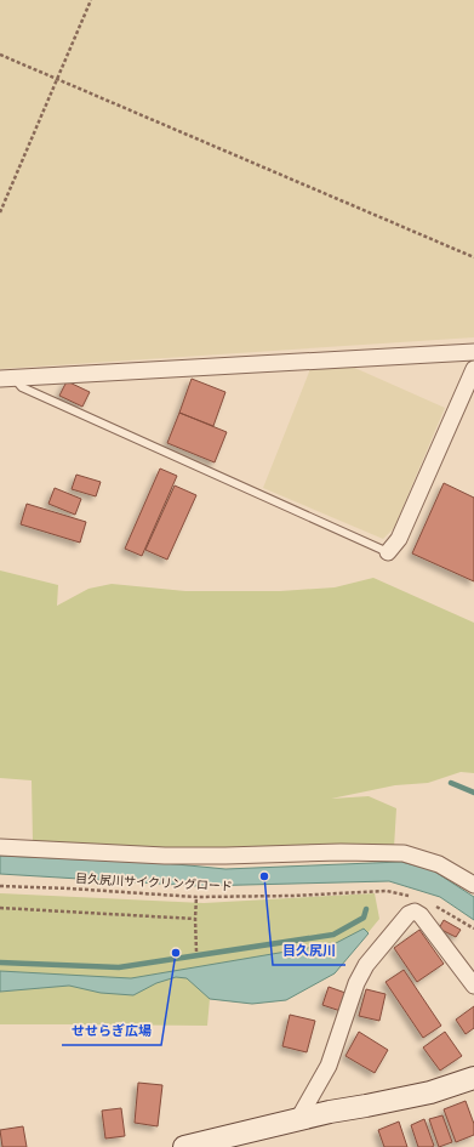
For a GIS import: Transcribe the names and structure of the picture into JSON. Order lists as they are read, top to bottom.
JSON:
{
  "streets": {
    "path": ["目久尻川サイクリングロード"]
  },
  "places": ["目久尻川", "せせらぎ広場"]
}
